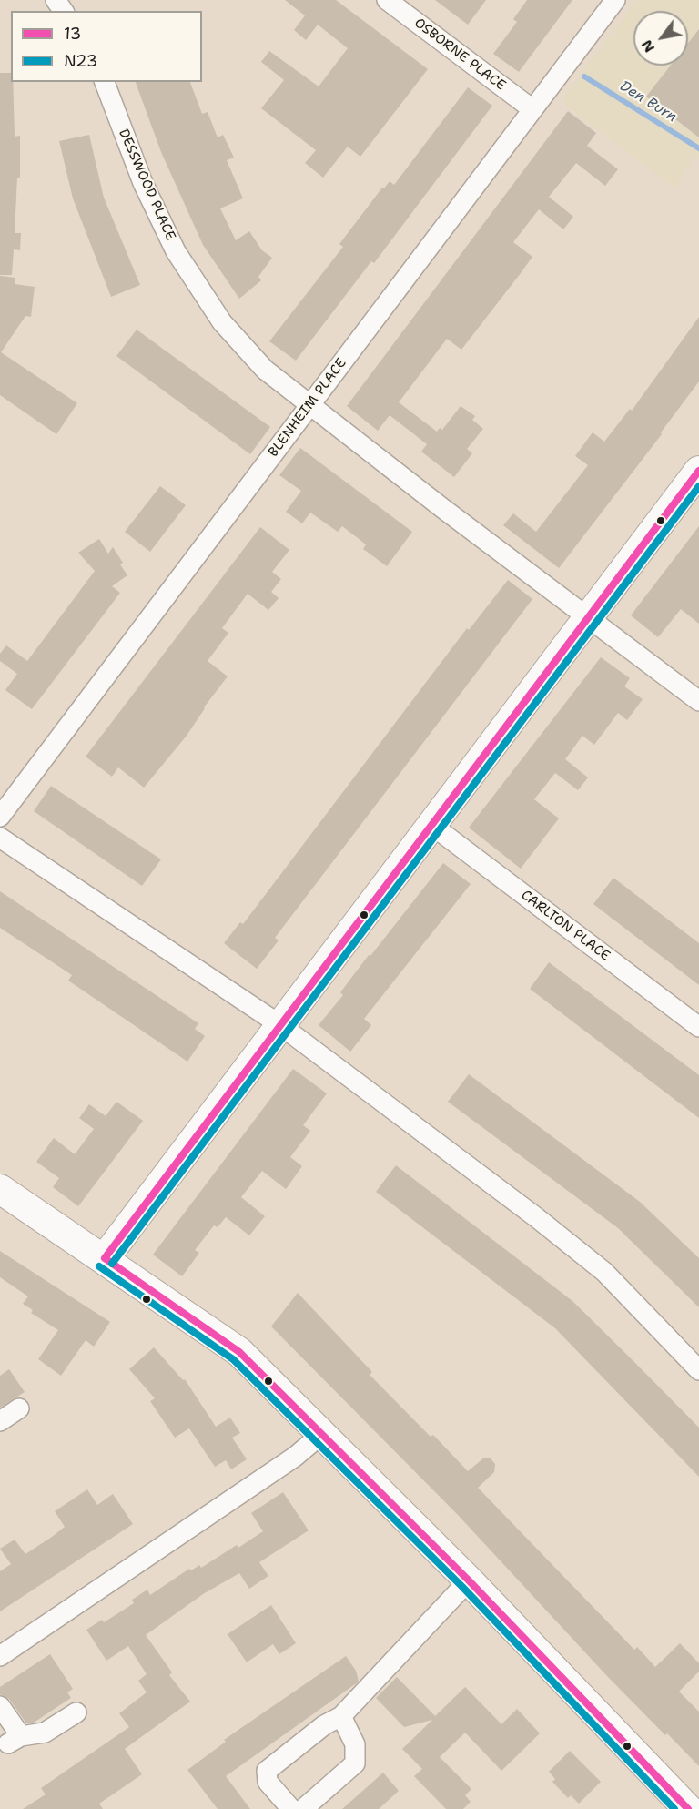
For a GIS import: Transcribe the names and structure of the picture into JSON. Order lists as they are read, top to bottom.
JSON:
{
  "streets": {
    "street": [
      "OSBORNE PLACE",
      "DESSWOOD PLACE",
      "BLENHEIM PLACE",
      "CARLTON PLACE"
    ]
  },
  "crossings": [
    ["OSBORNE PLACE", "BLENHEIM PLACE"],
    ["DESSWOOD PLACE", "BLENHEIM PLACE"]
  ],
  "water": ["Den Burn"],
  "lines": ["transit line 13", "transit line N23"],
  "legend": ["13", "N23"],
  "north": "bottom left"
}
